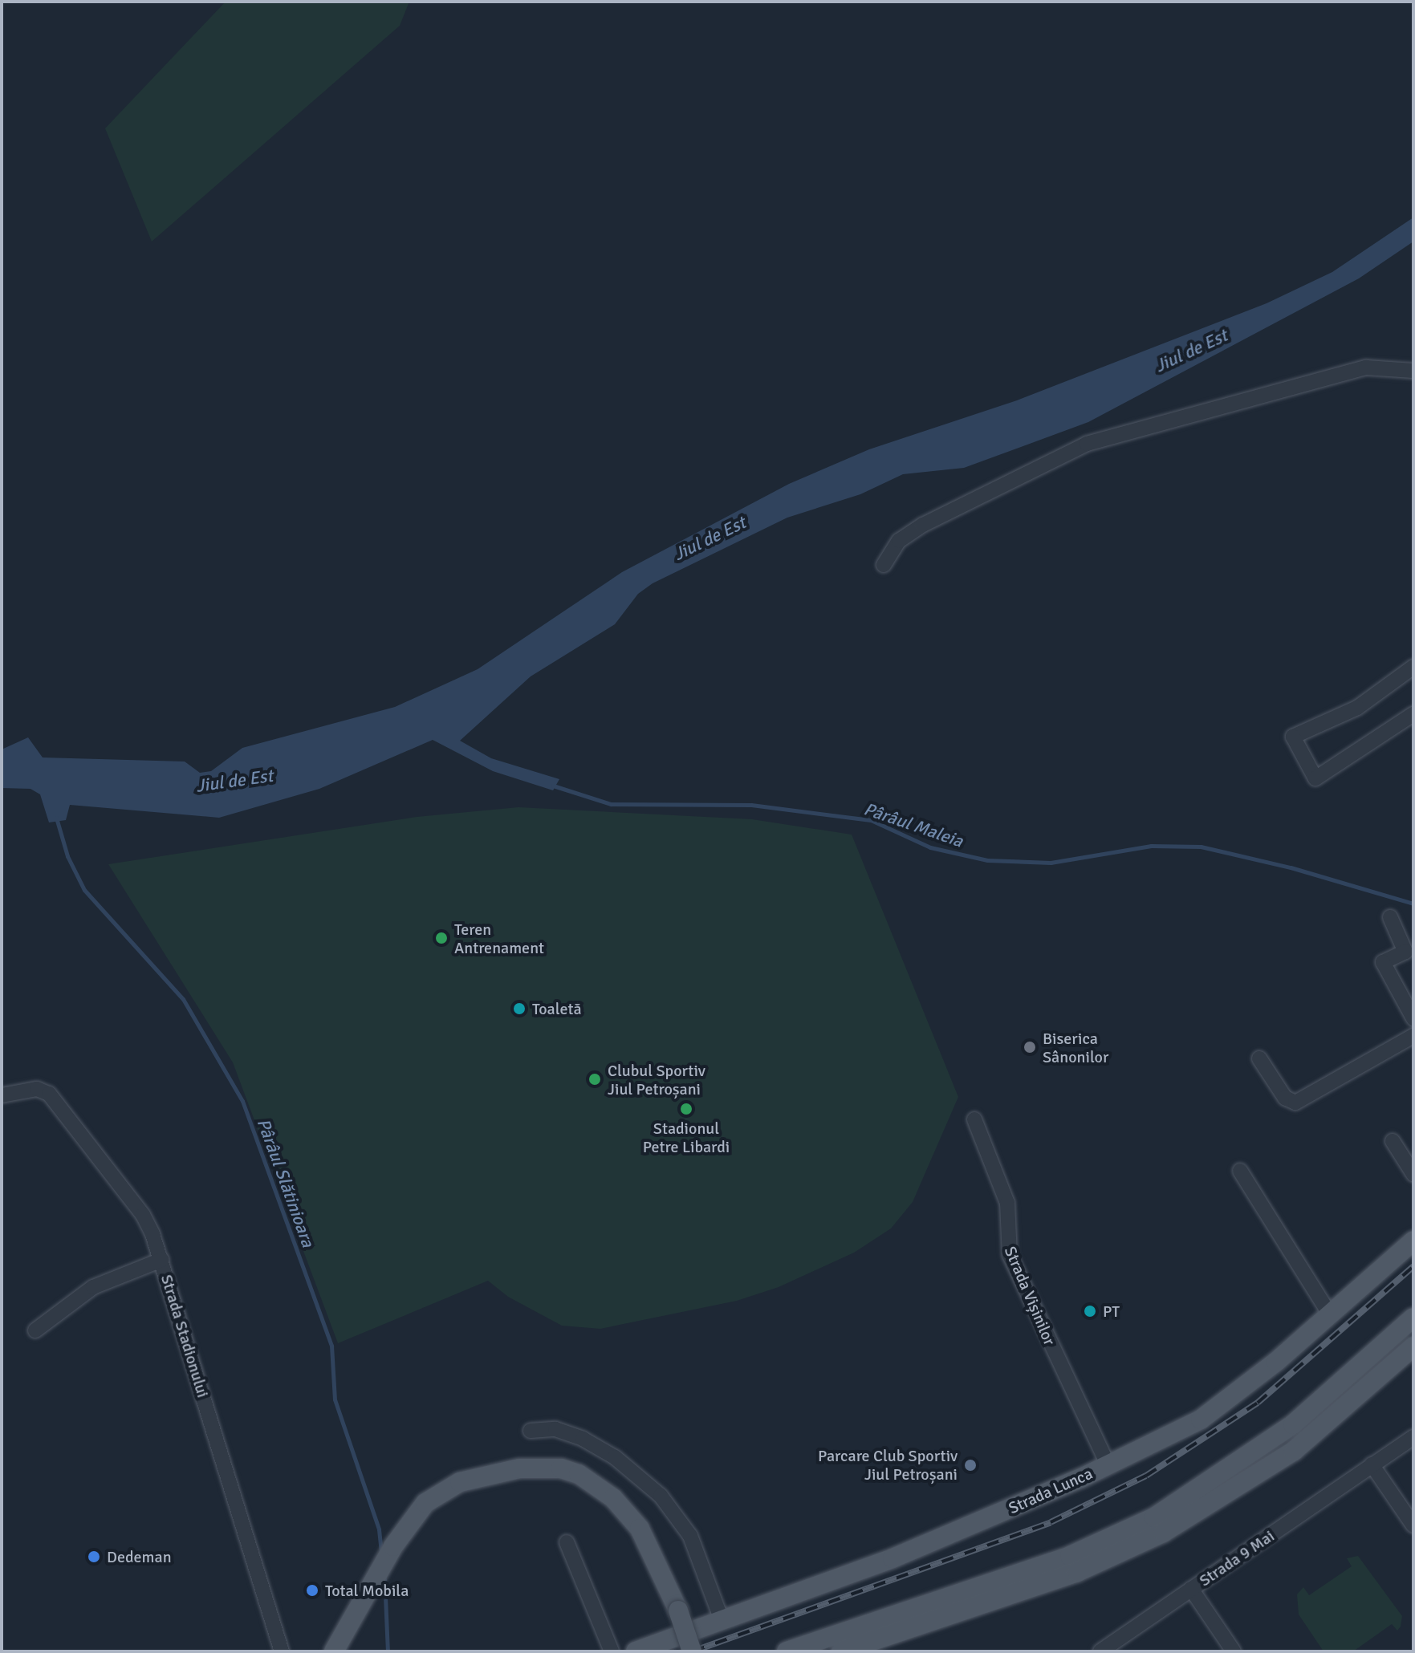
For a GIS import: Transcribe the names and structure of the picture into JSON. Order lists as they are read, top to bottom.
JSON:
{
  "streets": {
    "main road": ["Strada Lunca"],
    "street": ["Strada Vișinilor", "Strada Stadionului", "Strada 9 Mai"]
  },
  "crossings": [
    ["Strada Vișinilor", "Strada Lunca"]
  ],
  "water": ["Jiul de Est", "Pârâul Maleia", "Pârâul Slătinioara"],
  "places": [
    "Teren Antrenament",
    "Toaletă",
    "Biserica Sânonilor",
    "Clubul Sportiv Jiul Petroșani",
    "Stadionul Petre Libardi",
    "PT",
    "Parcare Club Sportiv Jiul Petroșani",
    "Dedeman",
    "Total Mobila"
  ]
}
